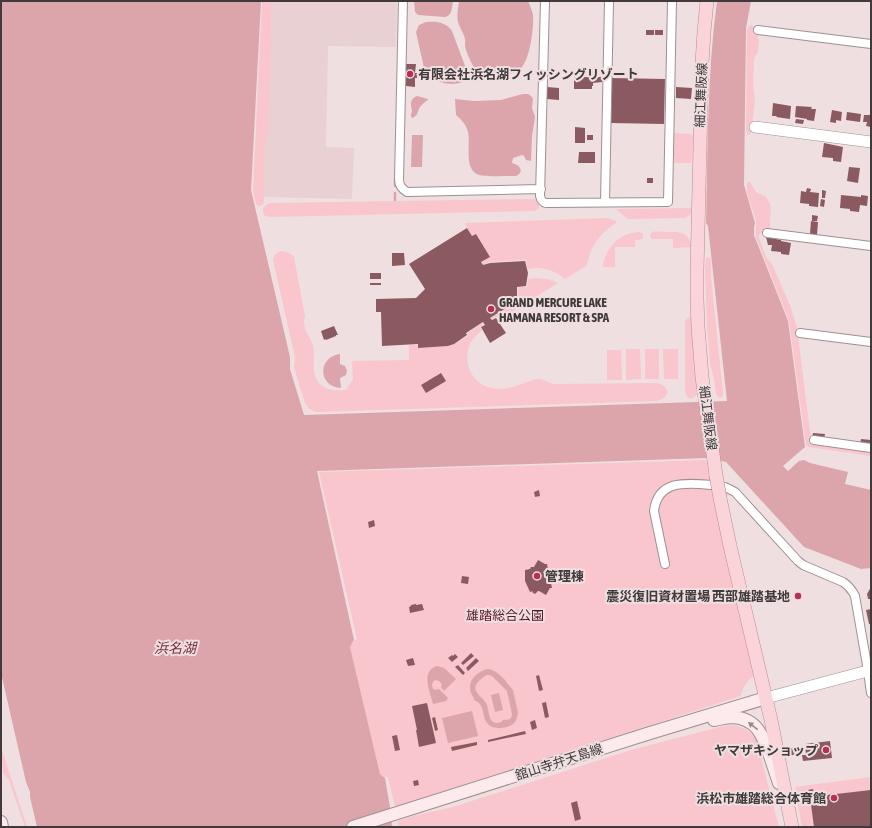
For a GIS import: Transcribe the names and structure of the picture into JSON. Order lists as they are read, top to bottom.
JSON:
{
  "streets": {
    "main road": ["細江舞阪線", "舘山寺弁天島線"]
  },
  "crossings": [
    ["細江舞阪線", "舘山寺弁天島線"]
  ],
  "water": ["浜名湖"],
  "parks": ["雄踏総合公園"],
  "places": [
    "有限会社浜名湖フィッシングリゾート",
    "GRAND MERCURE LAKE HAMANA RESORT & SPA",
    "管理棟",
    "震災復旧資材置場 西部雄踏基地",
    "ヤマザキショップ",
    "浜松市雄踏総合体育館"
  ]
}
